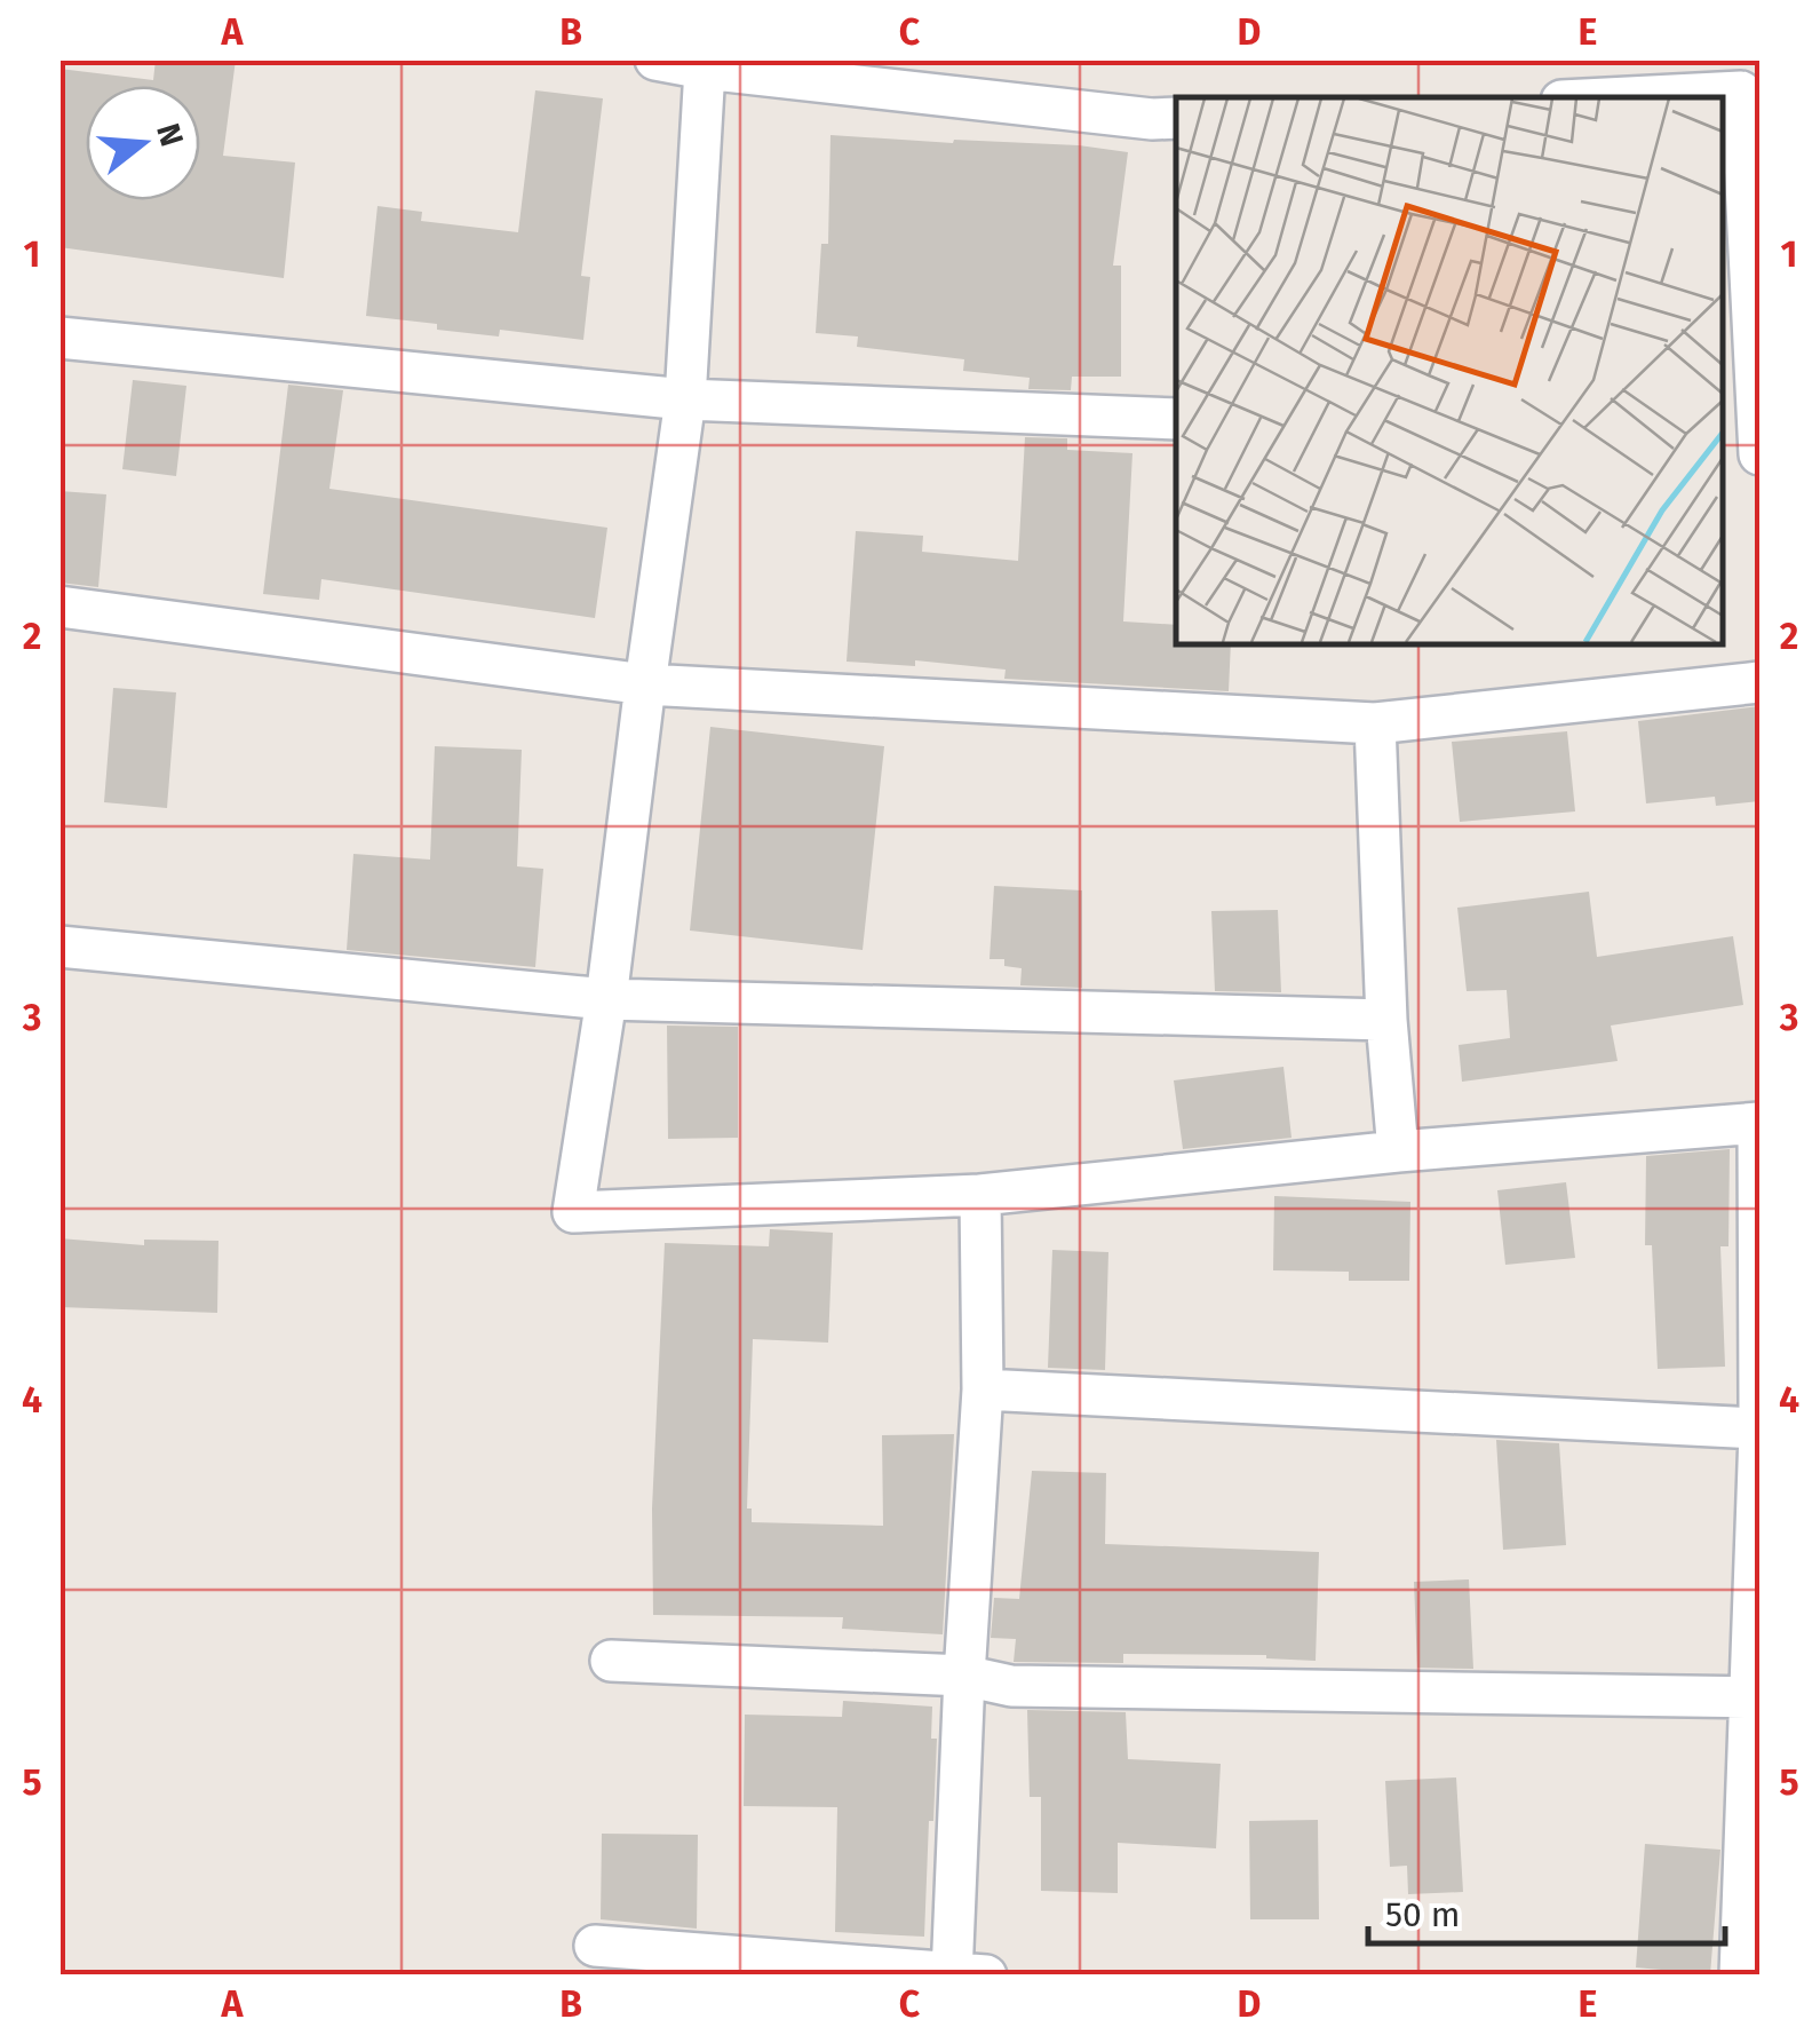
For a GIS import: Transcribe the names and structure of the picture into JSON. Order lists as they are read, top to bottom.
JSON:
{
  "scale_bar": "50 m",
  "north": "right",
  "grid": {
    "columns": [
      "A",
      "B",
      "C",
      "D",
      "E"
    ],
    "rows": [
      "1",
      "2",
      "3",
      "4",
      "5"
    ]
  }
}
